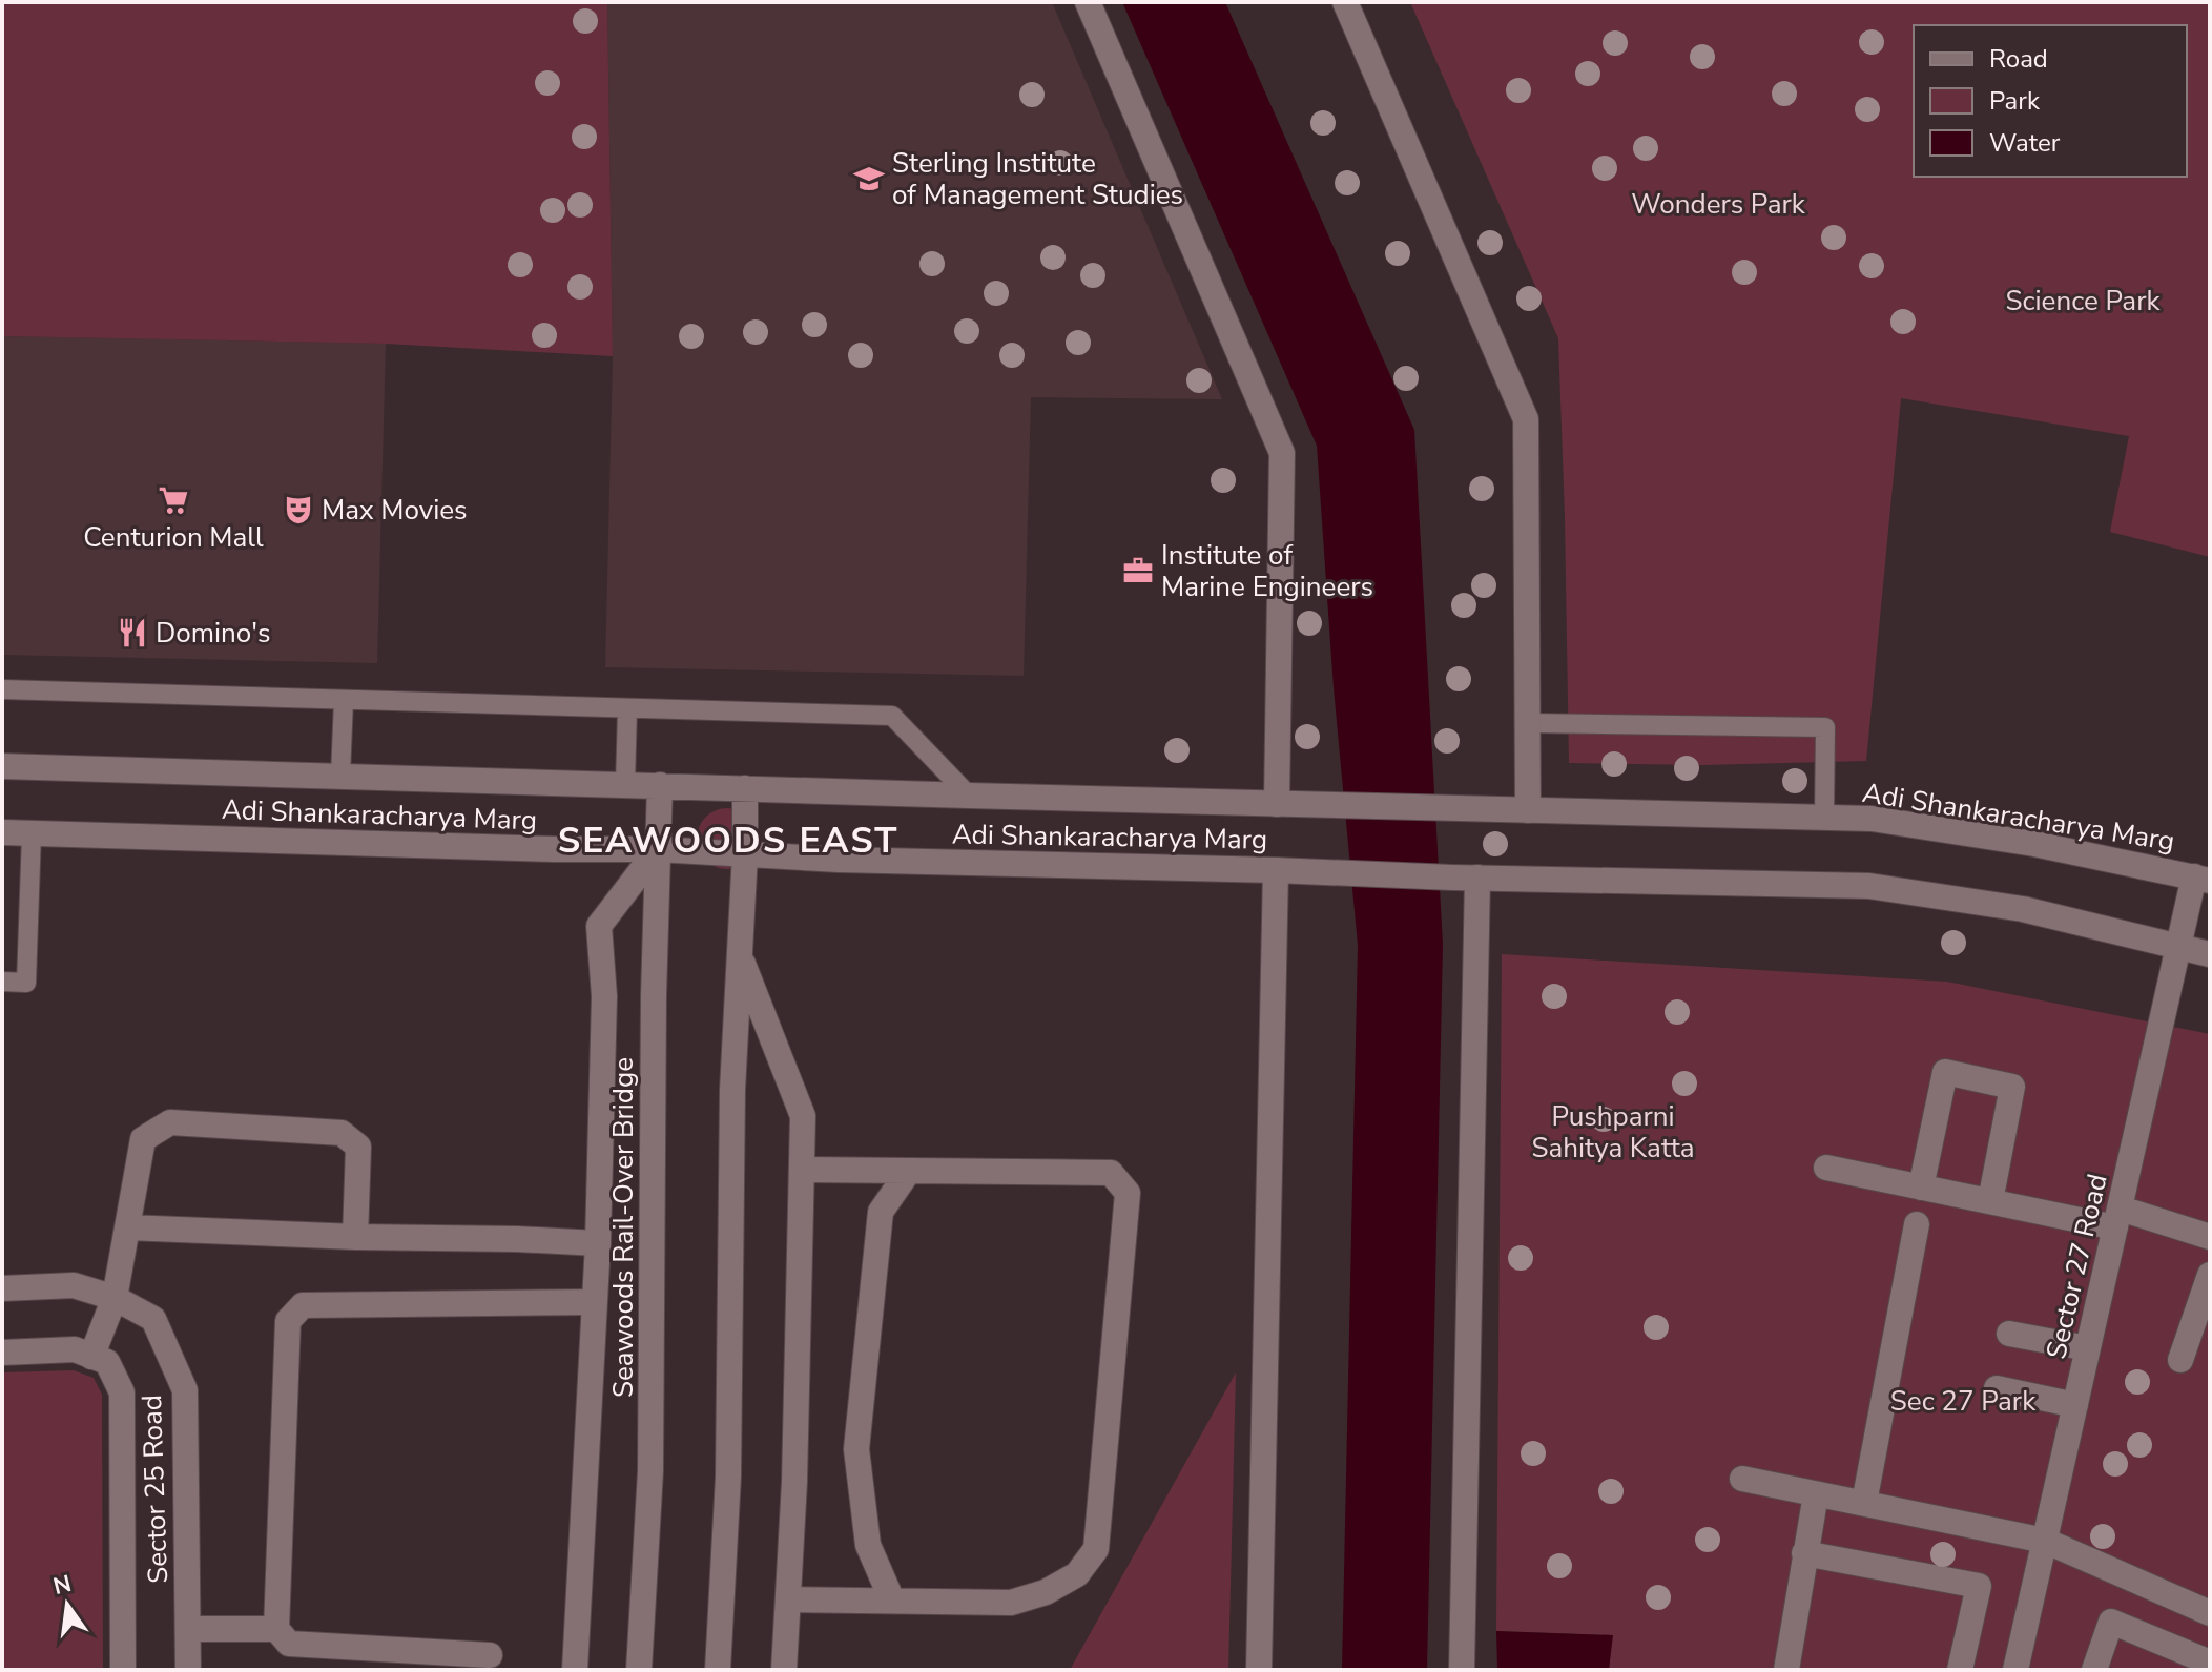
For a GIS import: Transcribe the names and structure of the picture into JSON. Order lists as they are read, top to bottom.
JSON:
{
  "streets": {
    "street": [
      "Adi Shankaracharya Marg",
      "Seawoods Rail-Over Bridge",
      "Sector 27 Road",
      "Sector 25 Road"
    ]
  },
  "crossings": [
    ["Adi Shankaracharya Marg", "Seawoods Rail-Over Bridge"],
    ["Adi Shankaracharya Marg", "Sector 27 Road"]
  ],
  "districts": ["SEAWOODS EAST"],
  "parks": [
    "Wonders Park",
    "Science Park",
    "Pushparni Sahitya Katta",
    "Sec 27 Park"
  ],
  "places": {
    "school or university": ["Sterling Institute of Management Studies"],
    "supermarket": ["Centurion Mall"],
    "theatre": ["Max Movies"],
    "office": ["Institute of Marine Engineers"],
    "restaurant": ["Domino's"]
  },
  "legend": ["Road", "Park", "Water"],
  "north": "top"
}
